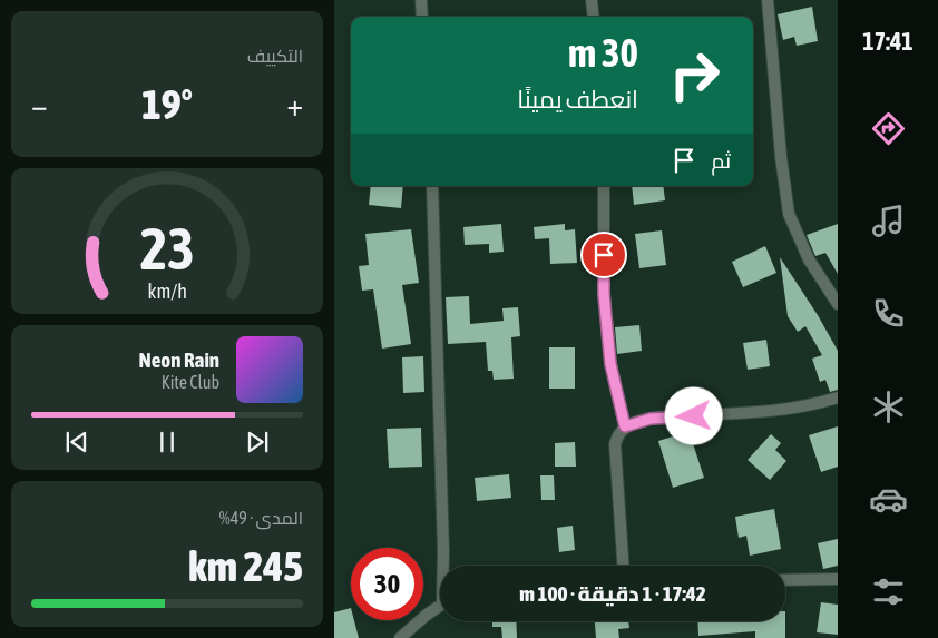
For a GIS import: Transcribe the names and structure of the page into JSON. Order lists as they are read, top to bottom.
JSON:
{
  "page": {
    "tabs": "17:41",
    "tile": [
      "التكييف",
      ["المدى · 49%", "245 km"]
    ],
    "turn": ["30 m", "انعطف يمينًا"],
    "heat": ["−", "19°", "+"],
    "then": "ثم",
    "song": ["Neon Rain", "Kite Club"],
    "limit": "30",
    "trip": "17:42 · 1 دقيقة · 100 m",
    "gauge": ["23", "km/h"]
  }
}
